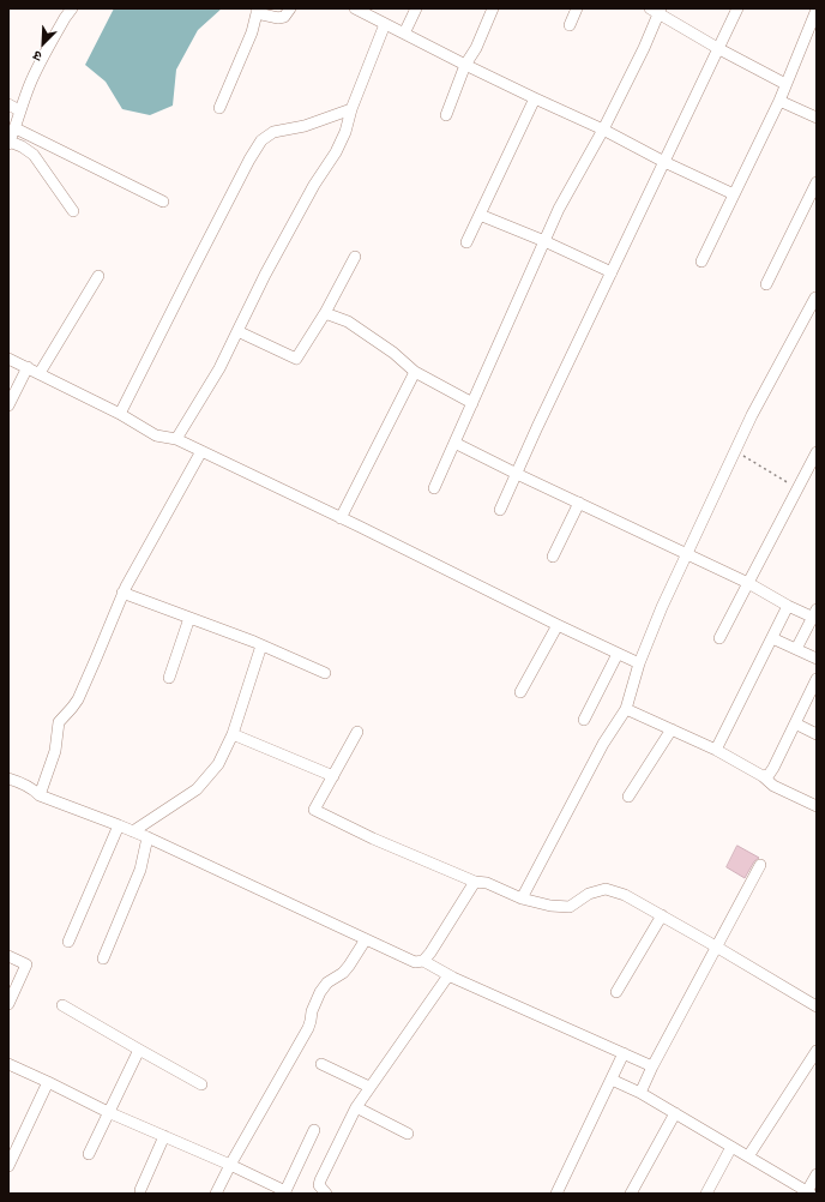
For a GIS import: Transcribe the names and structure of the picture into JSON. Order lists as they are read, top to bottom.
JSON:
{
  "north": "bottom left"
}
